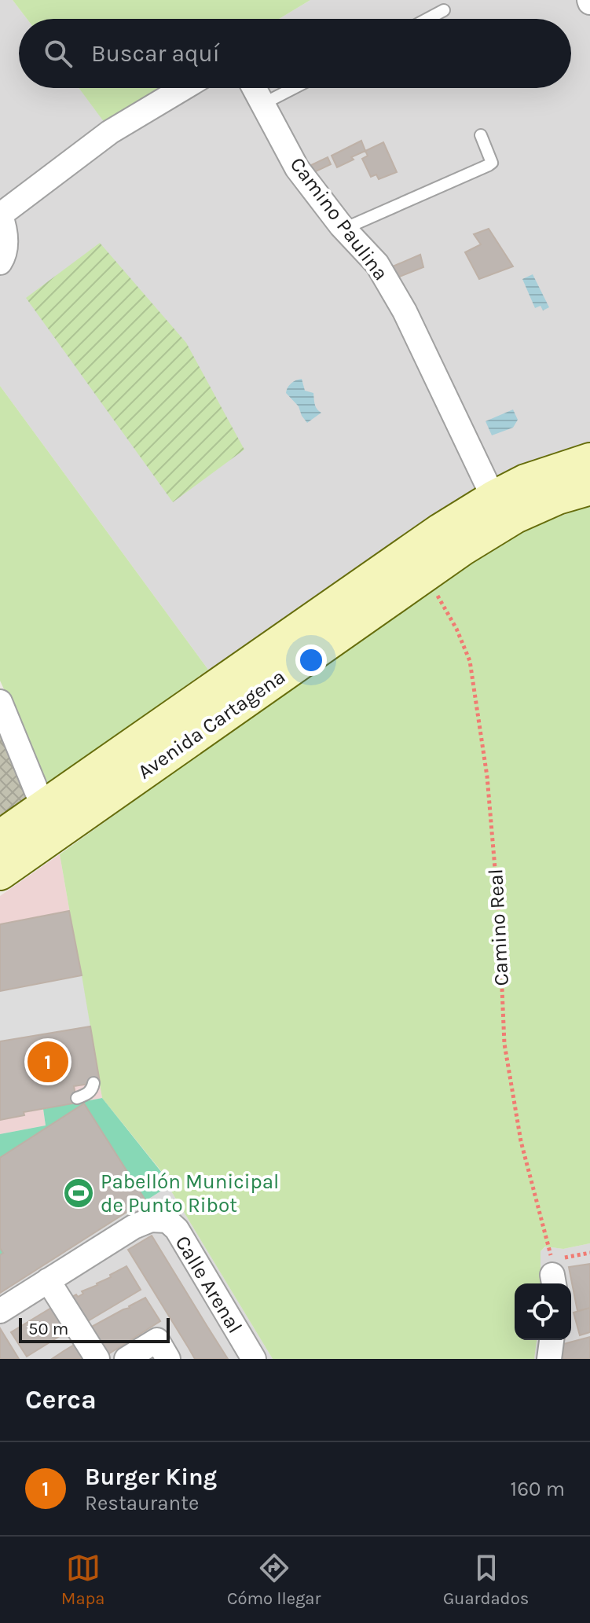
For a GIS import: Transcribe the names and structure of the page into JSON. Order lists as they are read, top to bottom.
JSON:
{
  "streets": {
    "main road": ["Avenida Cartagena"],
    "street": ["Camino Paulina", "Calle Arenal"],
    "path": ["Camino Real"]
  },
  "crossings": [
    ["Camino Paulina", "Avenida Cartagena"],
    ["Avenida Cartagena", "Camino Real"]
  ],
  "places": {
    "sports": ["Pabellón Municipal de Punto Ribot"]
  },
  "scale_bar": "50 m",
  "page": {
    "search": "Buscar aquí",
    "pins": "1",
    "scale": "50 m",
    "heading": "Cerca",
    "list": [
      {
        "mark": "1",
        "name": "Burger King",
        "note": "Restaurante",
        "value": "160 m"
      }
    ],
    "nav": ["Mapa", "Cómo llegar", "Guardados"]
  }
}
